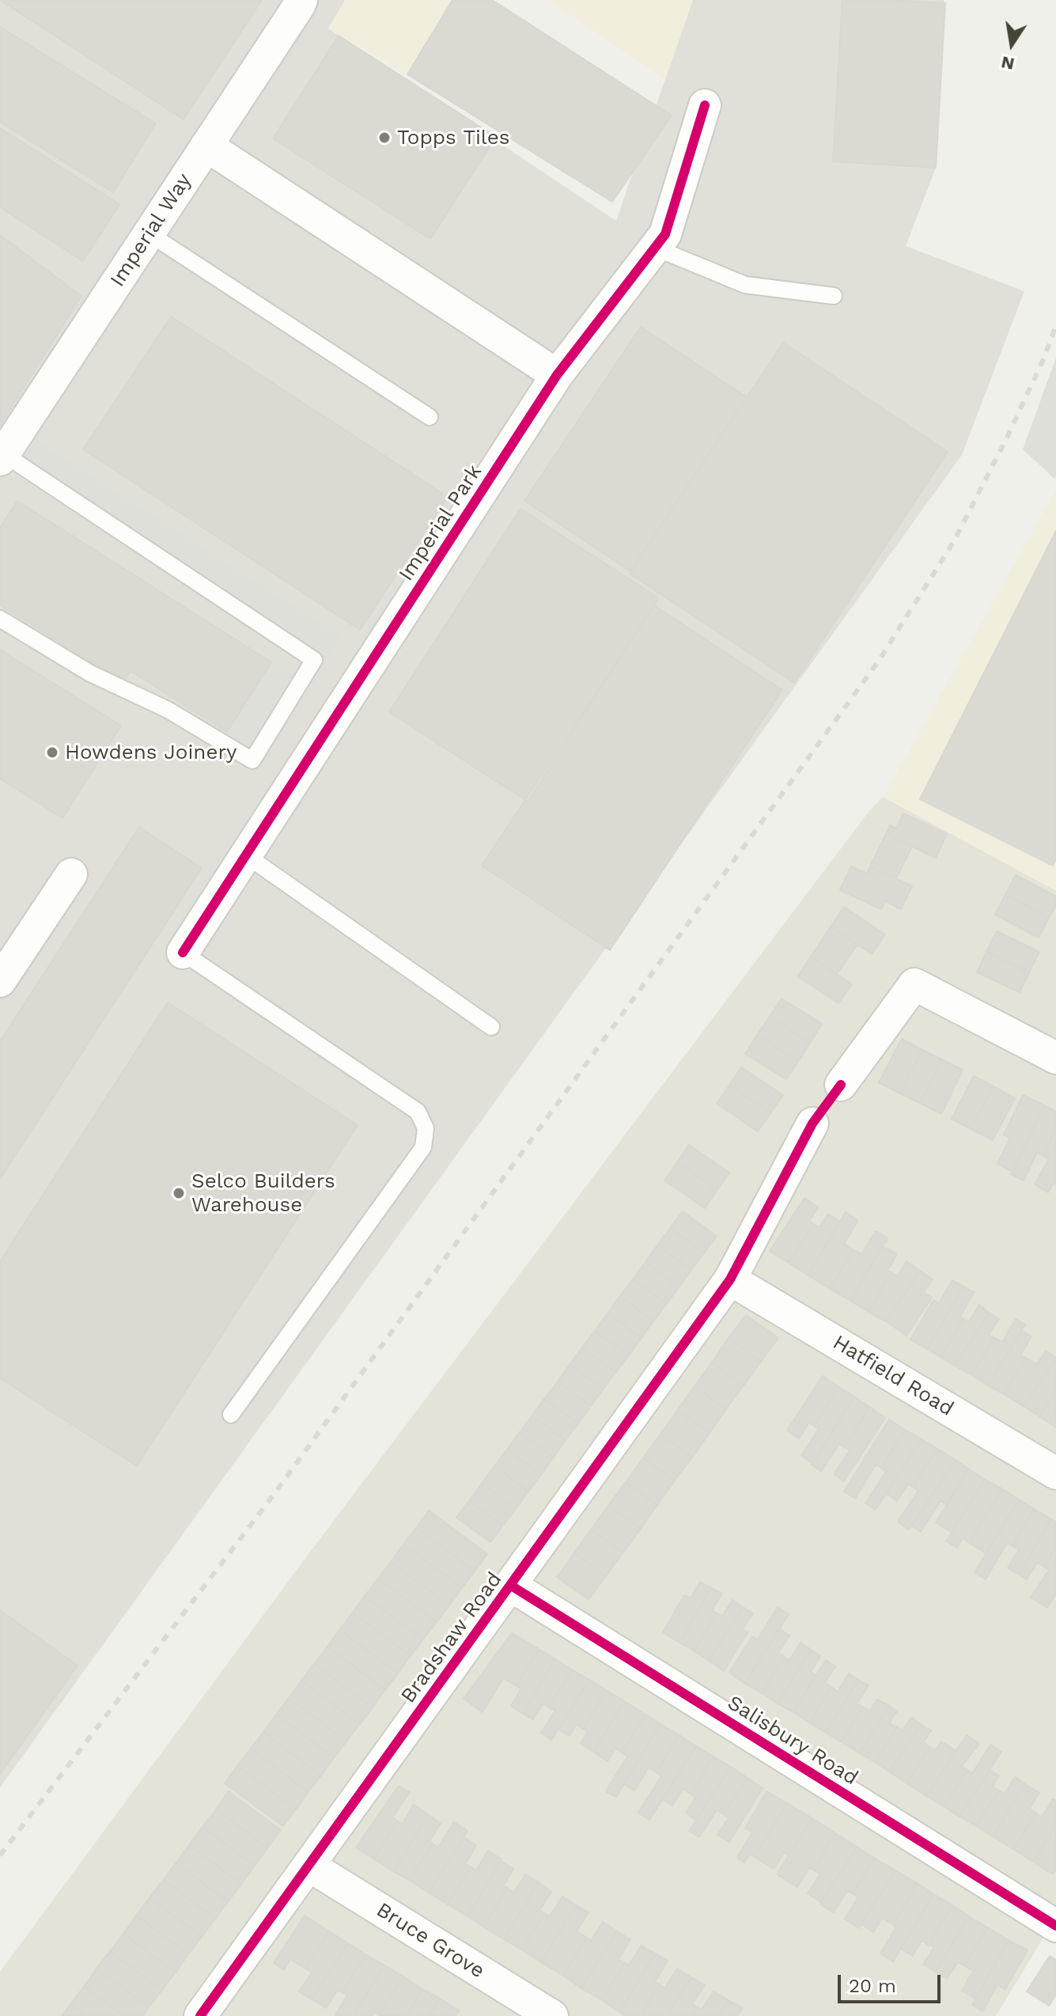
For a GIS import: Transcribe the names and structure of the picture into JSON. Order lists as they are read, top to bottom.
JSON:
{
  "streets": {
    "street": [
      "Imperial Way",
      "Imperial Park",
      "Hatfield Road",
      "Bradshaw Road",
      "Salisbury Road",
      "Bruce Grove"
    ]
  },
  "crossings": [
    ["Hatfield Road", "Bradshaw Road"],
    ["Bradshaw Road", "Salisbury Road"],
    ["Bradshaw Road", "Bruce Grove"]
  ],
  "places": ["Topps Tiles", "Howdens Joinery", "Selco Builders Warehouse"],
  "scale_bar": "20 m",
  "north": "bottom"
}
